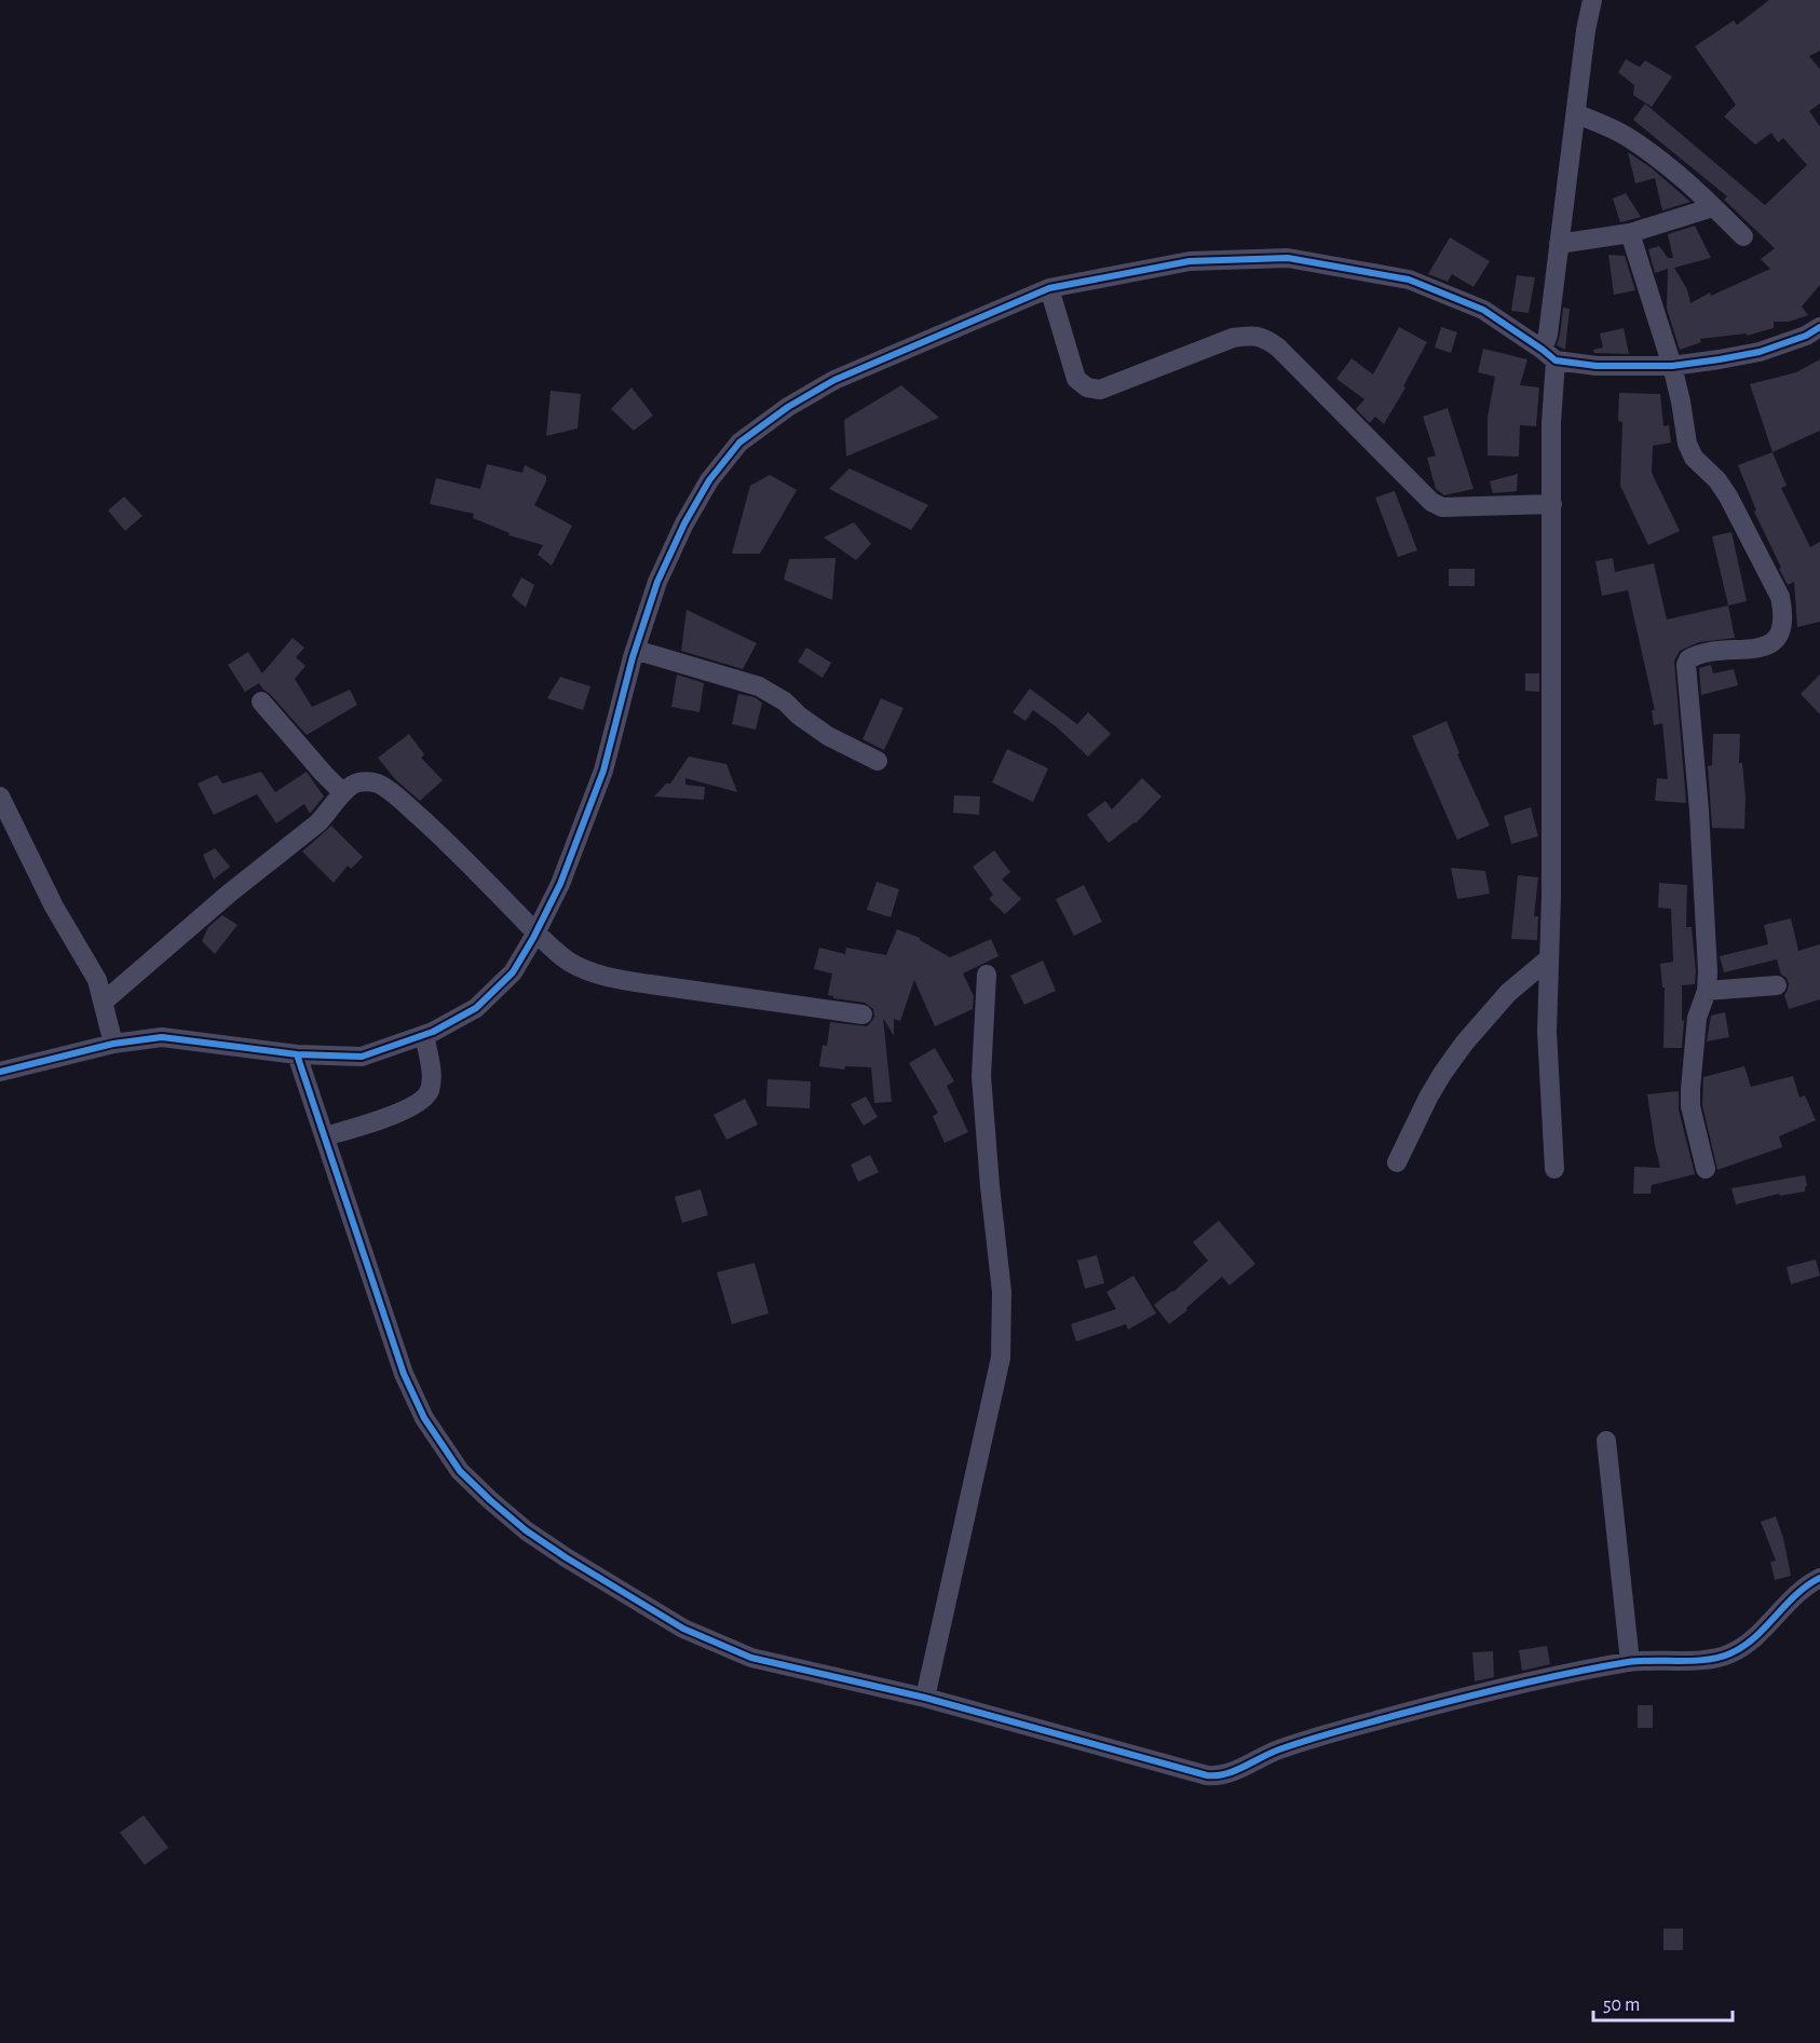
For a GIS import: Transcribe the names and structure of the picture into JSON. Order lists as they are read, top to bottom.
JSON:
{
  "scale_bar": "50 m"
}
